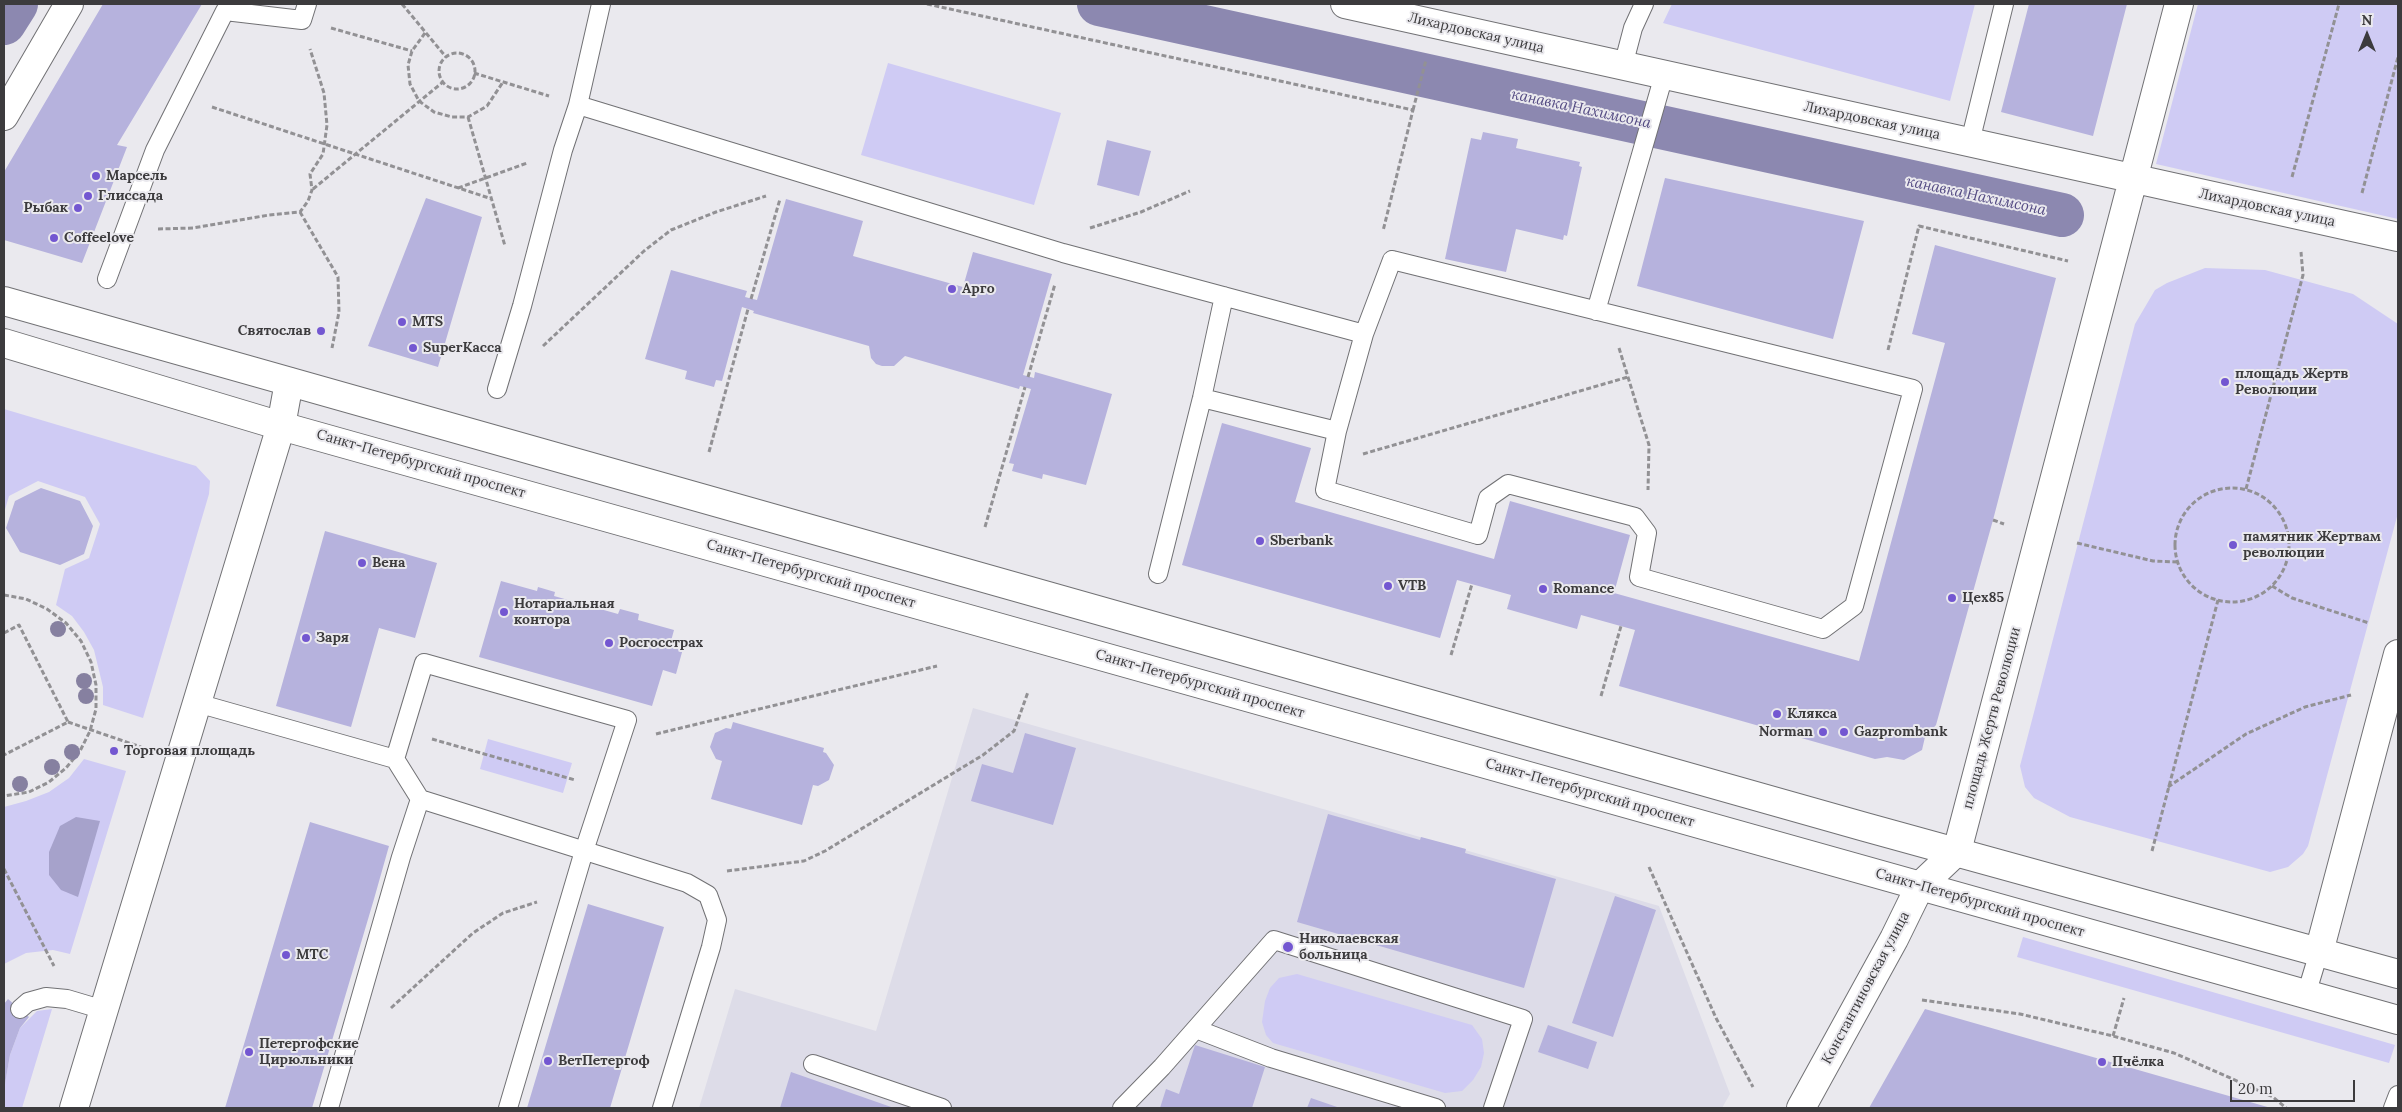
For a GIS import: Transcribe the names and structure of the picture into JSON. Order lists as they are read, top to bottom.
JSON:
{
  "streets": {
    "main road": [
      "Лихардовская улица",
      "Санкт-Петербургский проспект",
      "площадь Жертв Революции",
      "Константиновская улица"
    ]
  },
  "crossings": [
    ["Лихардовская улица", "площадь Жертв Революции"],
    ["Санкт-Петербургский проспект", "Константиновская улица"],
    ["площадь Жертв Революции", "Константиновская улица"]
  ],
  "water": ["канавка Нахимсона"],
  "places": [
    "Марсель",
    "Глиссада",
    "Рыбак",
    "Cоffeelove",
    "Арго",
    "MTS",
    "Святослав",
    "SuperКасса",
    "площадь Жертв Революции",
    "Sberbank",
    "памятник Жертвам революции",
    "Вена",
    "VTB",
    "Romance",
    "Цех85",
    "Нотариальная контора",
    "Заря",
    "Росгосстрах",
    "Клякса",
    "Norman",
    "Gazprombank",
    "Торговая площадь",
    "Николаевская больница",
    "МТС",
    "Петергофские Цирюльники",
    "ВетПетергоф",
    "Пчёлка"
  ],
  "scale_bar": "20 m",
  "north": "top"
}
